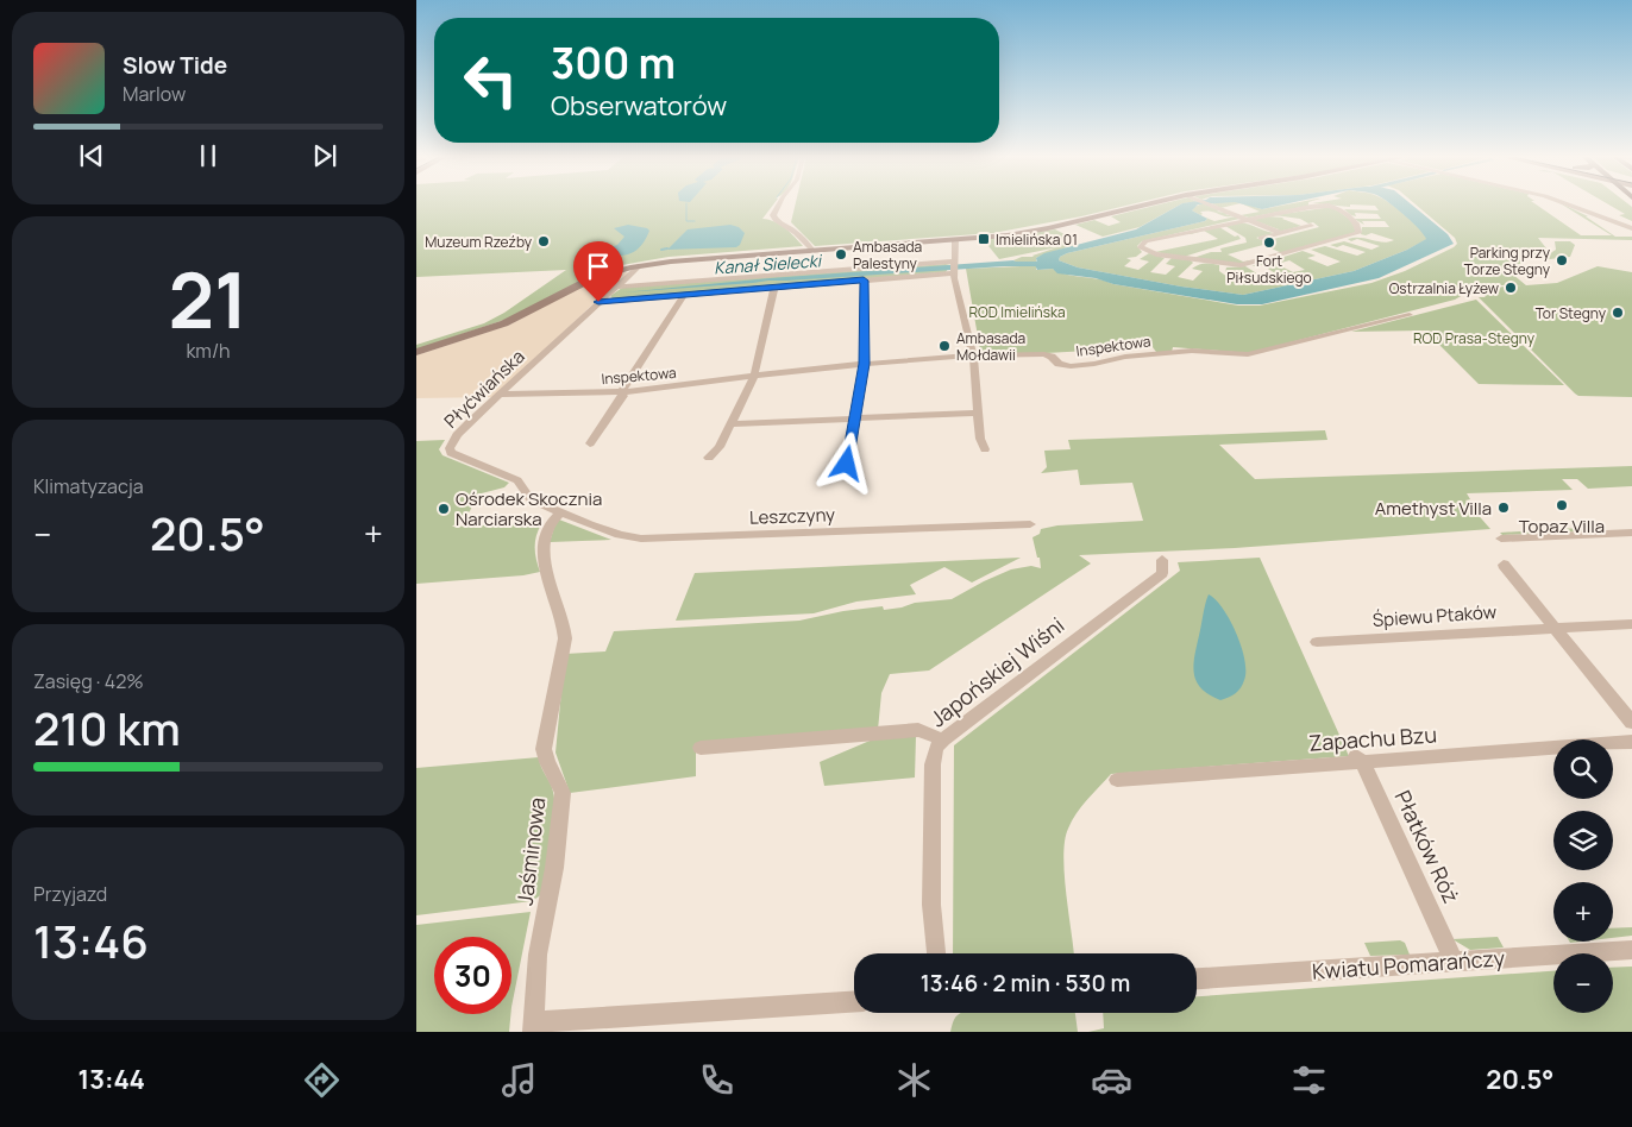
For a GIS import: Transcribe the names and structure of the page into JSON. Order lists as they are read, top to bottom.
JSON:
{
  "streets": {
    "street": [
      "Inspektowa",
      "Płyćwiańska",
      "Leszczyny",
      "Śpiewu Ptaków",
      "Japońskiej Wiśni",
      "Zapachu Bzu",
      "Płatków Róż",
      "Jaśminowa",
      "Kwiatu Pomarańczy"
    ]
  },
  "crossings": [
    ["Inspektowa", "Płyćwiańska"],
    ["Płyćwiańska", "Leszczyny"],
    ["Płyćwiańska", "Jaśminowa"],
    ["Leszczyny", "Jaśminowa"],
    ["Zapachu Bzu", "Płatków Róż"],
    ["Płatków Róż", "Kwiatu Pomarańczy"]
  ],
  "water": ["Kanał Sielecki"],
  "parks": ["ROD Imielińska", "ROD Prasa-Stegny"],
  "places": {
    "transit": ["Imielińska 01"],
    "other": [
      "Muzeum Rzeźby",
      "Fort Piłsudskiego",
      "Ambasada Palestyny",
      "Parking przy Torze Stegny",
      "Ostrzalnia Łyżew",
      "Tor Stegny",
      "Ambasada Mołdawii",
      "Topaz Villa",
      "Amethyst Villa",
      "Ośrodek Skocznia Narciarska"
    ]
  },
  "page": {
    "turn": ["300 m", "Obserwatorów"],
    "song": ["Slow Tide", "Marlow"],
    "tile": [
      ["21", "km/h"],
      "Klimatyzacja",
      ["Zasięg · 42%", "210 km"],
      ["Przyjazd", "13:46"]
    ],
    "heat": ["−", "20.5°", "+"],
    "map_buttons": ["+", "−"],
    "limit": "30",
    "trip": "13:46 · 2 min · 530 m",
    "tabs": ["13:44", "20.5°"]
  }
}
